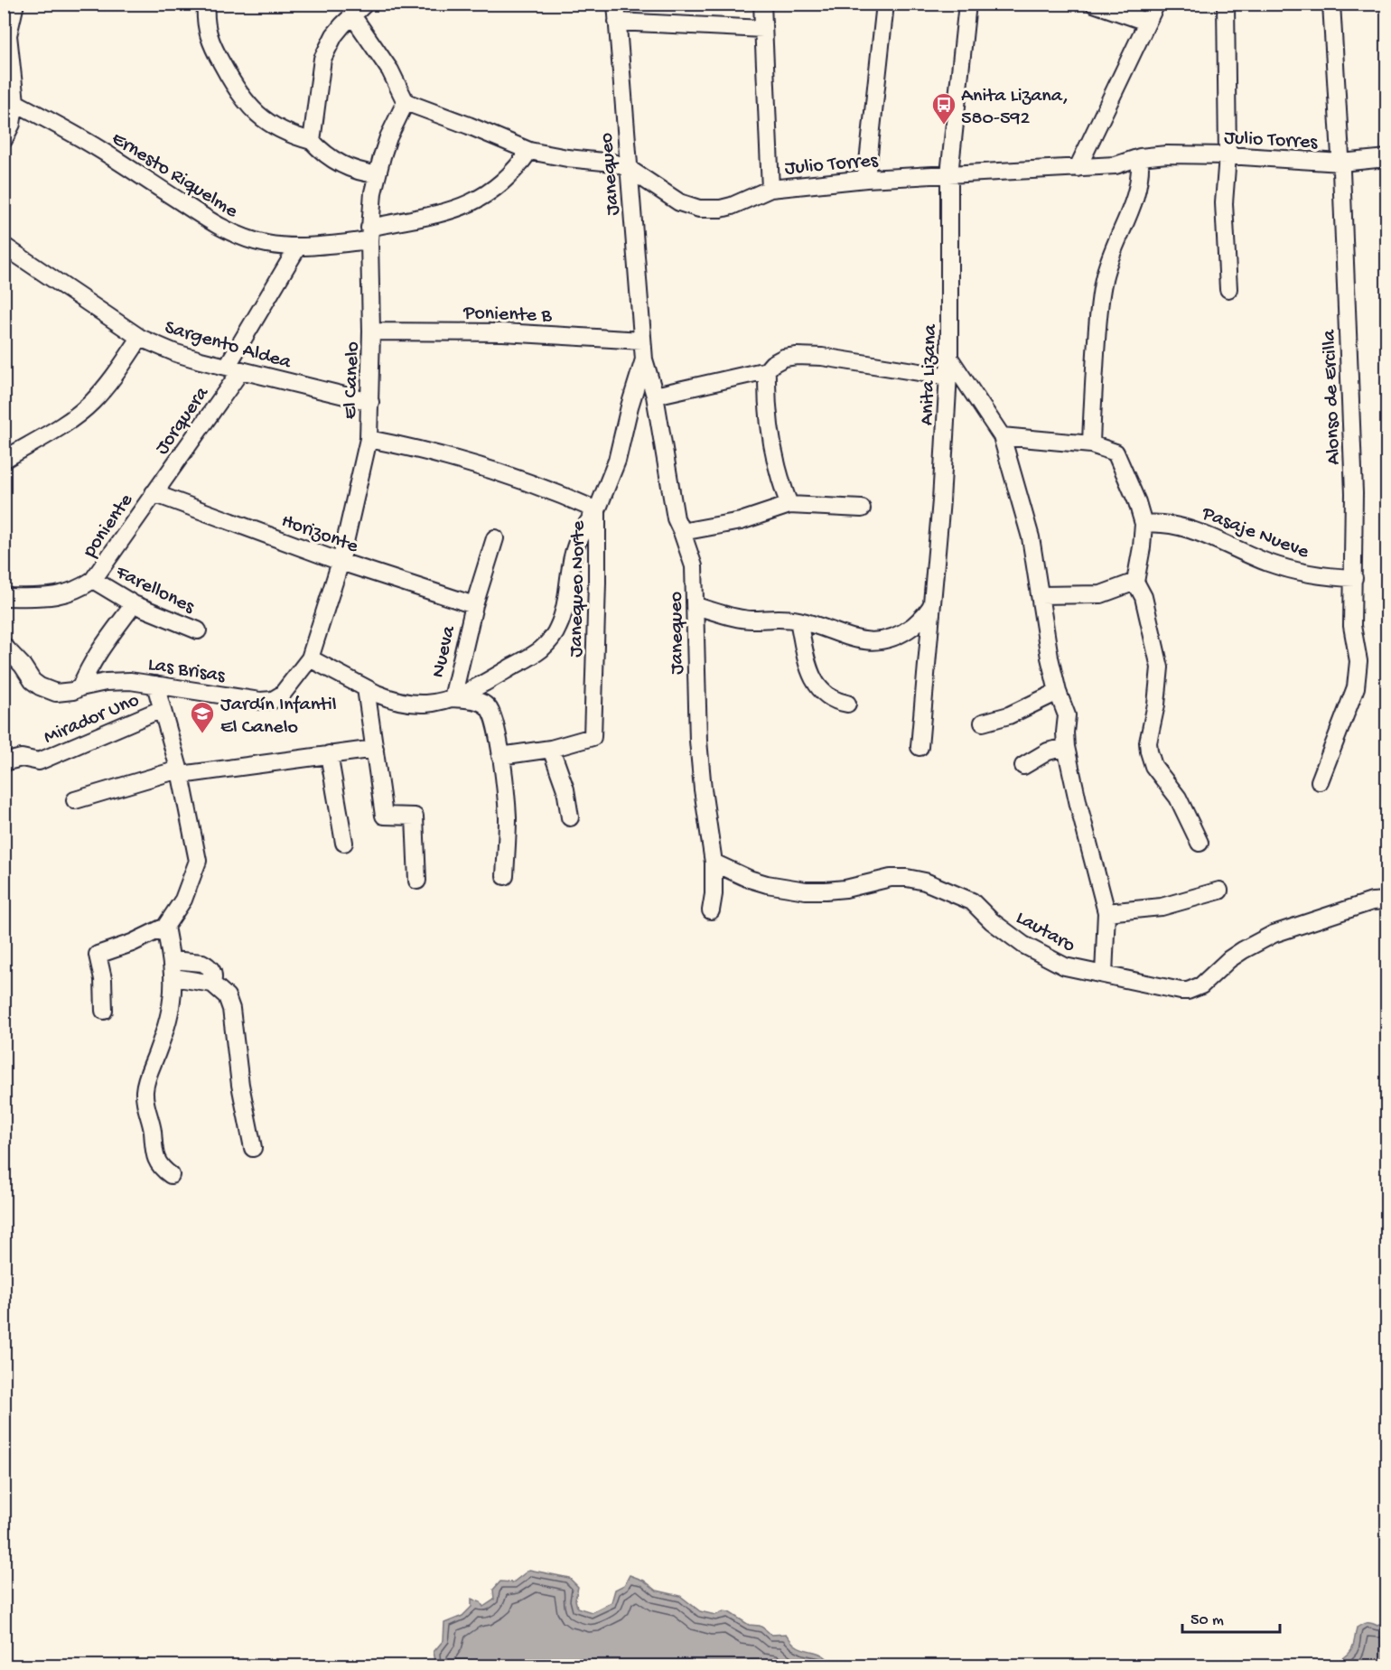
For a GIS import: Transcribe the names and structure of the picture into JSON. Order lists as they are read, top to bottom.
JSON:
{
  "streets": {
    "street": [
      "Julio Torres",
      "Ernesto Riquelme",
      "Janequeo",
      "Poniente B",
      "Sargento Aldea",
      "Anita Lizana",
      "El Canelo",
      "Alonso de Ercilla",
      "Jorquera",
      "poniente",
      "Pasaje Nueve",
      "Horizonte",
      "Farellones",
      "Janequeo Norte",
      "Nueva",
      "Las Brisas",
      "Mirador Uno",
      "Lautaro"
    ]
  },
  "crossings": [
    ["Julio Torres", "Ernesto Riquelme"],
    ["Julio Torres", "Janequeo"],
    ["Julio Torres", "Anita Lizana"],
    ["Julio Torres", "El Canelo"],
    ["Julio Torres", "Alonso de Ercilla"],
    ["Ernesto Riquelme", "El Canelo"],
    ["Ernesto Riquelme", "Jorquera"],
    ["Janequeo", "Poniente B"],
    ["Janequeo", "Janequeo Norte"],
    ["Janequeo", "Lautaro"],
    ["Poniente B", "El Canelo"],
    ["Poniente B", "Janequeo Norte"],
    ["Sargento Aldea", "El Canelo"],
    ["Sargento Aldea", "Jorquera"],
    ["El Canelo", "Horizonte"],
    ["El Canelo", "Las Brisas"],
    ["Alonso de Ercilla", "Pasaje Nueve"],
    ["Jorquera", "poniente"],
    ["Jorquera", "Horizonte"],
    ["poniente", "Horizonte"],
    ["poniente", "Farellones"],
    ["Horizonte", "Nueva"],
    ["Janequeo Norte", "Nueva"]
  ],
  "places": {
    "bus stop": ["Anita Lizana, 580-592"],
    "school or university": ["Jardín Infantil El Canelo"]
  },
  "scale_bar": "50 m"
}
